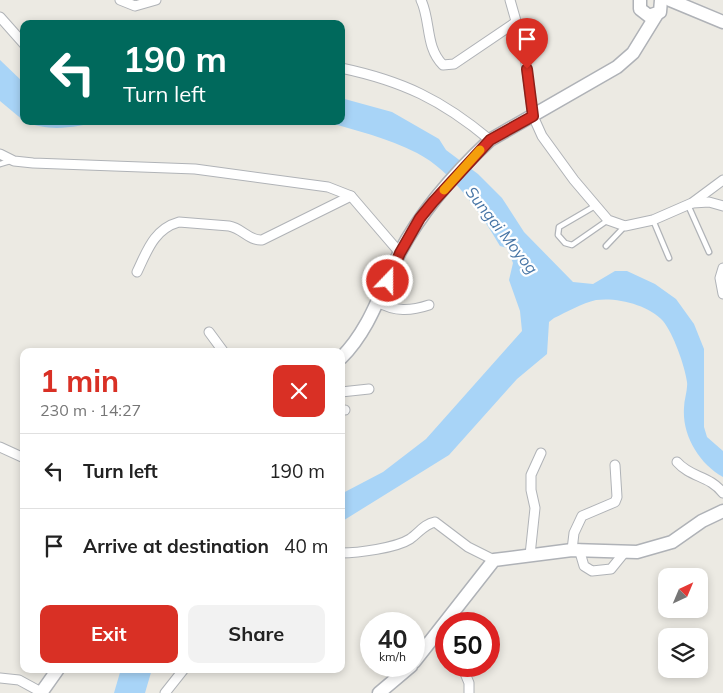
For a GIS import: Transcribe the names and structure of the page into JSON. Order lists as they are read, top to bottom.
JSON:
{
  "water": ["Sungai Moyog"],
  "north": "top right",
  "page": {
    "turn": ["190 m", "Turn left"],
    "heading": ["1 min", "230 m · 14:27"],
    "list": [
      {
        "name": "Turn left",
        "value": "190 m"
      },
      {
        "name": "Arrive at destination",
        "value": "40 m"
      }
    ],
    "buttons": ["Exit", "Share"],
    "speed": "40 km/h",
    "limit": "50"
  }
}
